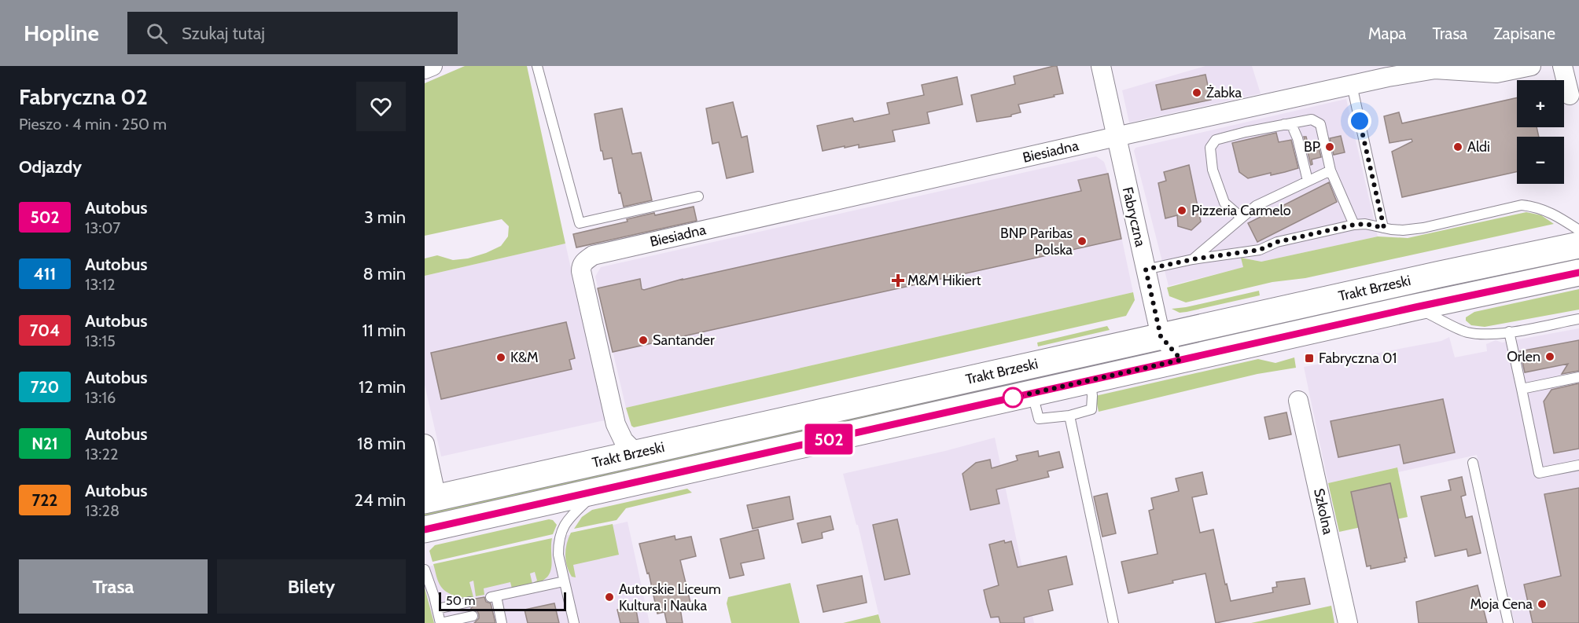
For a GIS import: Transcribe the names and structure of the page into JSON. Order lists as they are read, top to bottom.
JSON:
{
  "streets": {
    "main road": ["Trakt Brzeski"],
    "street": ["Biesiadna", "Fabryczna", "Szkolna"]
  },
  "crossings": [
    ["Biesiadna", "Fabryczna"],
    ["Biesiadna", "Trakt Brzeski"],
    ["Fabryczna", "Trakt Brzeski"]
  ],
  "places": {
    "other": [
      "Żabka",
      "BP",
      "Aldi",
      "Pizzeria Carmelo",
      "BNP Paribas Polska",
      "Santander",
      "Orlen",
      "K&M",
      "Autorskie Liceum Kultura i Nauka",
      "Moja Cena"
    ],
    "health": ["M&M Hikiert"],
    "transit": ["Fabryczna 01"]
  },
  "lines": ["bus line 502"],
  "scale_bar": "50 m",
  "page": {
    "header": "Hopline",
    "search": "Szukaj tutaj",
    "nav": ["Mapa", "Trasa", "Zapisane"],
    "heading": [
      ["Fabryczna 02", "Pieszo · 4 min · 250 m"],
      "Odjazdy"
    ],
    "on_map": "502",
    "map_buttons": ["+", "−"],
    "list": [
      {
        "mark": "502",
        "name": "Autobus",
        "note": "13:07",
        "value": "3 min"
      },
      {
        "mark": "411",
        "name": "Autobus",
        "note": "13:12",
        "value": "8 min"
      },
      {
        "mark": "704",
        "name": "Autobus",
        "note": "13:15",
        "value": "11 min"
      },
      {
        "mark": "720",
        "name": "Autobus",
        "note": "13:16",
        "value": "12 min"
      },
      {
        "mark": "N21",
        "name": "Autobus",
        "note": "13:22",
        "value": "18 min"
      },
      {
        "mark": "722",
        "name": "Autobus",
        "note": "13:28",
        "value": "24 min"
      }
    ],
    "buttons": ["Trasa", "Bilety"],
    "scale": "50 m"
  }
}
